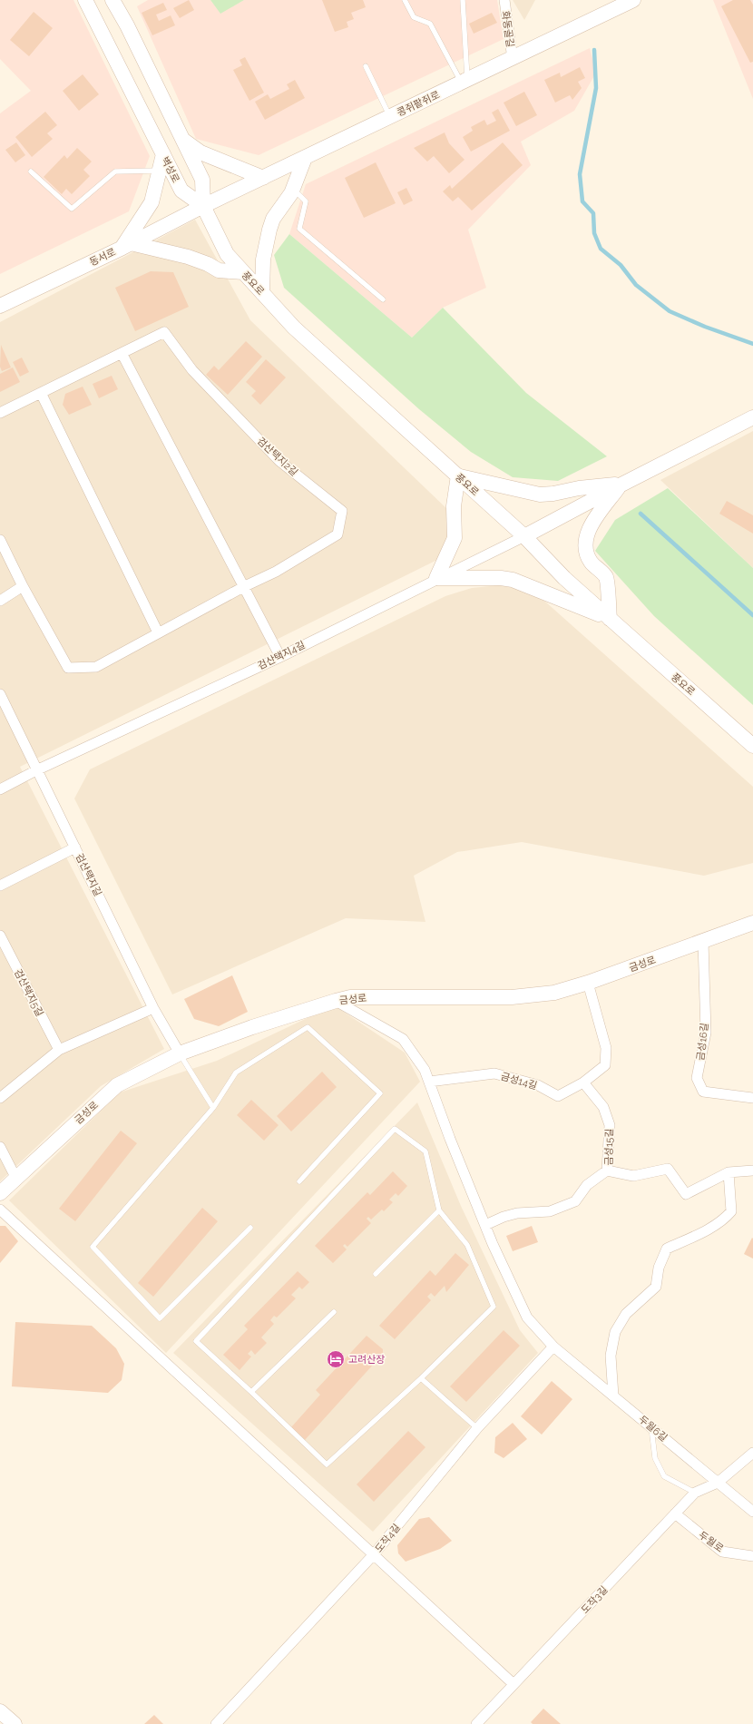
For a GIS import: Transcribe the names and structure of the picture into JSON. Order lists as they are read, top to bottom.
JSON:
{
  "streets": {
    "main road": [
      "콩쥐팥쥐로",
      "벽성로",
      "동서로",
      "풍요로",
      "금성로"
    ],
    "street": [
      "화동골길",
      "검산택지2길",
      "검산택지4길",
      "검산택지길",
      "검산택지5길",
      "금성16길",
      "금성14길",
      "금성15길",
      "두월6길",
      "도작4길",
      "두월로",
      "도작3길"
    ]
  },
  "crossings": [
    ["화동골길", "콩쥐팥쥐로"],
    ["콩쥐팥쥐로", "벽성로"],
    ["콩쥐팥쥐로", "동서로"],
    ["콩쥐팥쥐로", "풍요로"],
    ["벽성로", "동서로"],
    ["벽성로", "풍요로"],
    ["동서로", "풍요로"],
    ["풍요로", "검산택지4길"],
    ["검산택지4길", "검산택지길"],
    ["검산택지길", "금성로"],
    ["금성로", "금성16길"],
    ["금성14길", "금성15길"],
    ["두월6길", "도작4길"],
    ["두월6길", "도작3길"],
    ["두월로", "도작3길"]
  ],
  "places": {
    "hotel": ["고려산장"]
  }
}
